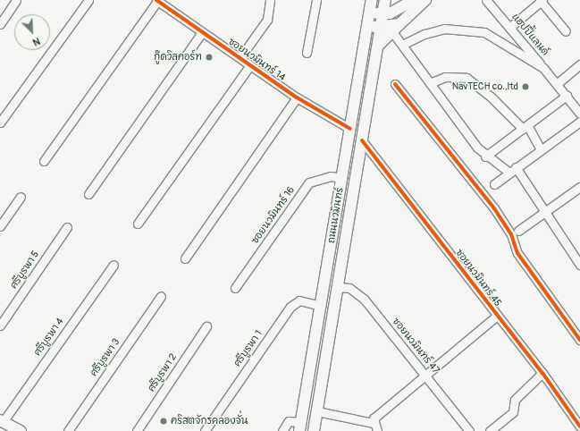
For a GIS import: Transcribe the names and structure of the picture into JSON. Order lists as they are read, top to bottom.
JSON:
{
  "streets": {
    "main road": ["ถนนนวมินทร์"],
    "street": [
      "แฮปปี้แลนด์",
      "ซอยนวมินทร์ 14",
      "ซอยนวมินทร์ 16",
      "ศรีบูรพา 5",
      "ซอยนวมินทร์ 45",
      "ศรีบูรพา 4",
      "ซอยนวมินทร์ 47",
      "ศรีบูรพา 1",
      "ศรีบูรพา 3",
      "ศรีบูรพา 2"
    ]
  },
  "crossings": [
    ["ซอยนวมินทร์ 14", "ถนนนวมินทร์"],
    ["ซอยนวมินทร์ 16", "ถนนนวมินทร์"],
    ["ถนนนวมินทร์", "ซอยนวมินทร์ 45"],
    ["ถนนนวมินทร์", "ซอยนวมินทร์ 47"],
    ["ถนนนวมินทร์", "ศรีบูรพา 1"]
  ],
  "places": ["กู๊ดวิลคอร์ท", "NavTECH co.,ltd", "คริสตจักรคลองจั่น"],
  "north": "bottom right"
}
